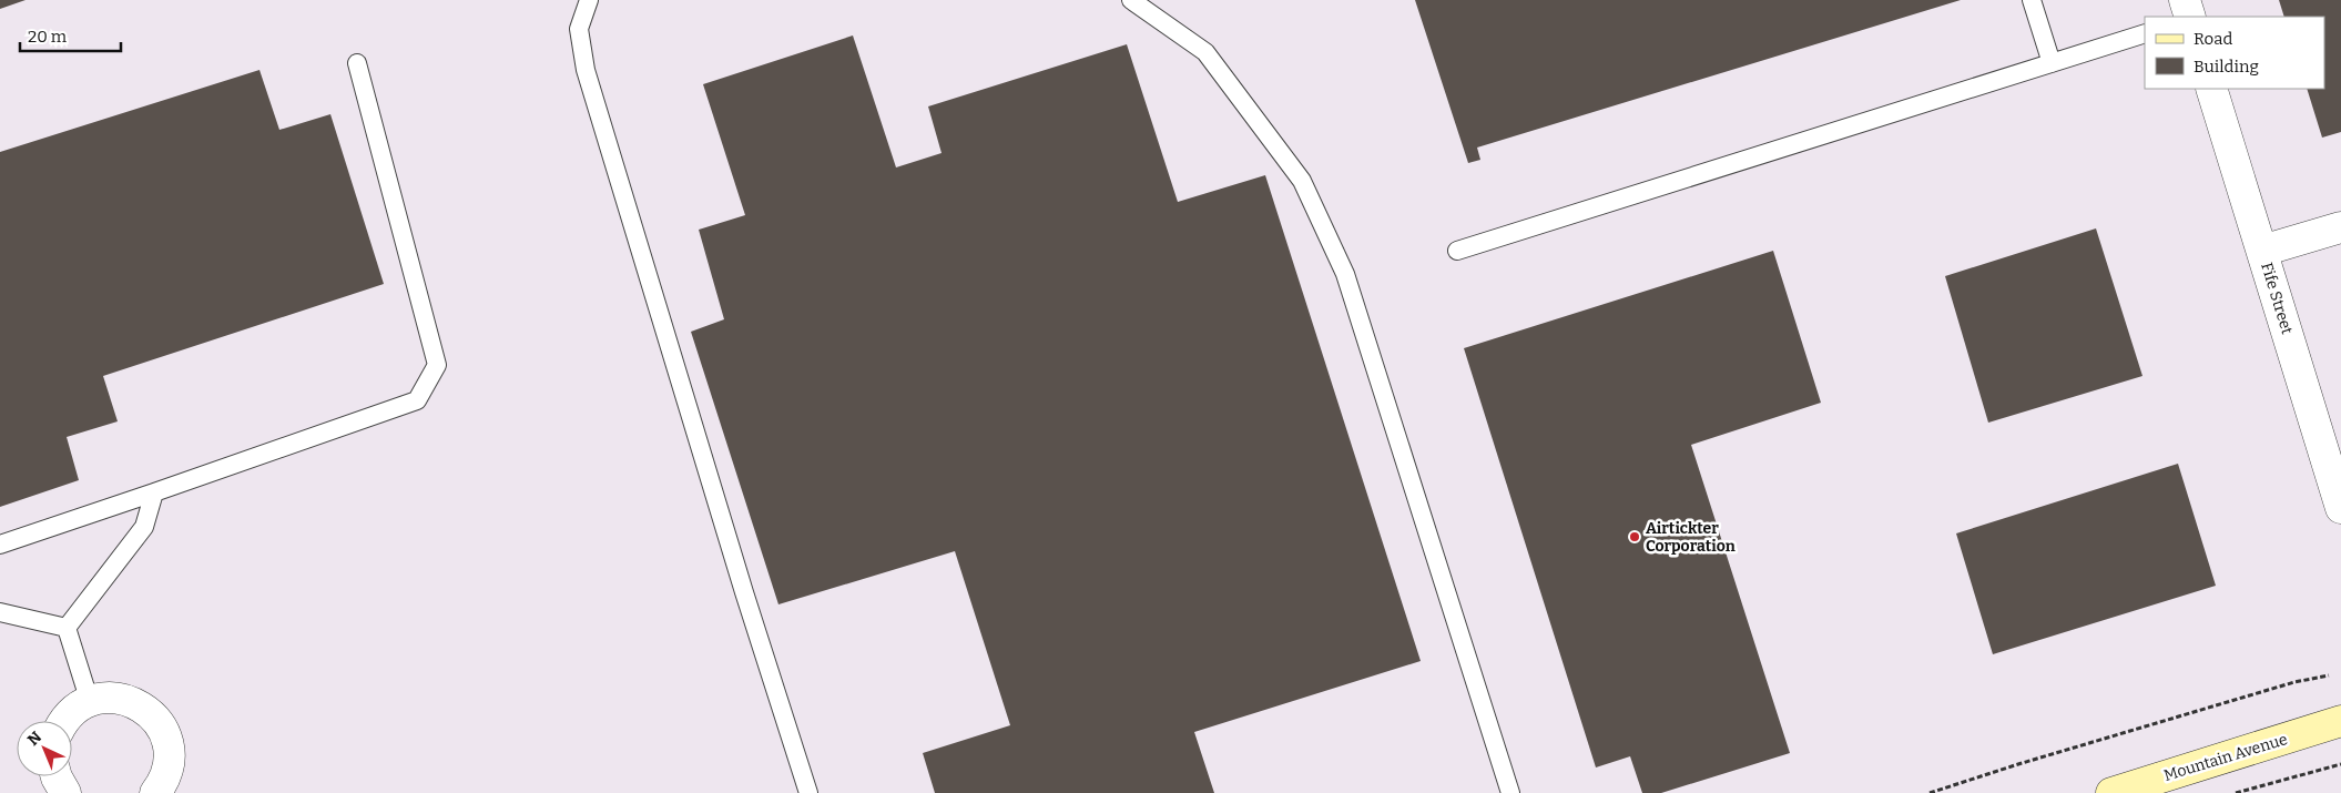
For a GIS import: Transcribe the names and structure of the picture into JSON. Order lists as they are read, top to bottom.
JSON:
{
  "streets": {
    "street": ["Fife Street", "Mountain Avenue"]
  },
  "places": ["Airtickter Corporation"],
  "legend": ["Road", "Building"],
  "scale_bar": "20 m",
  "north": "top left"
}
